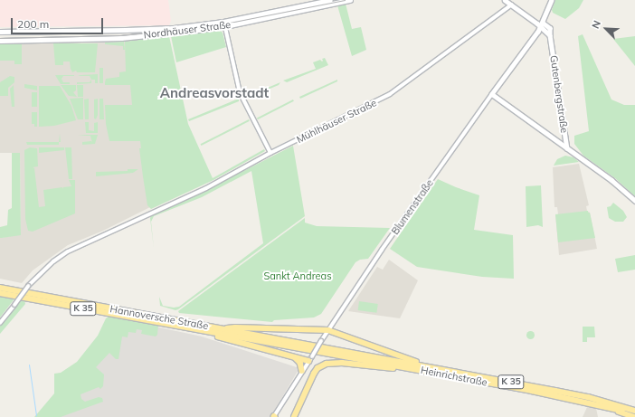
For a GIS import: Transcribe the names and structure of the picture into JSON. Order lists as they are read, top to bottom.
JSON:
{
  "streets": {
    "highway": ["K 35", "Hannoversche Straße", "Heinrichstraße"],
    "main road": ["Nordhäuser Straße", "Gutenbergstraße", "Blumenstraße"],
    "street": ["Mühlhäuser Straße"]
  },
  "crossings": [
    ["Gutenbergstraße", "Blumenstraße"],
    ["K 35", "Heinrichstraße"],
    ["Hannoversche Straße", "Heinrichstraße"]
  ],
  "districts": ["Andreasvorstadt"],
  "parks": ["Sankt Andreas"],
  "scale_bar": "200 m",
  "north": "top left"
}
